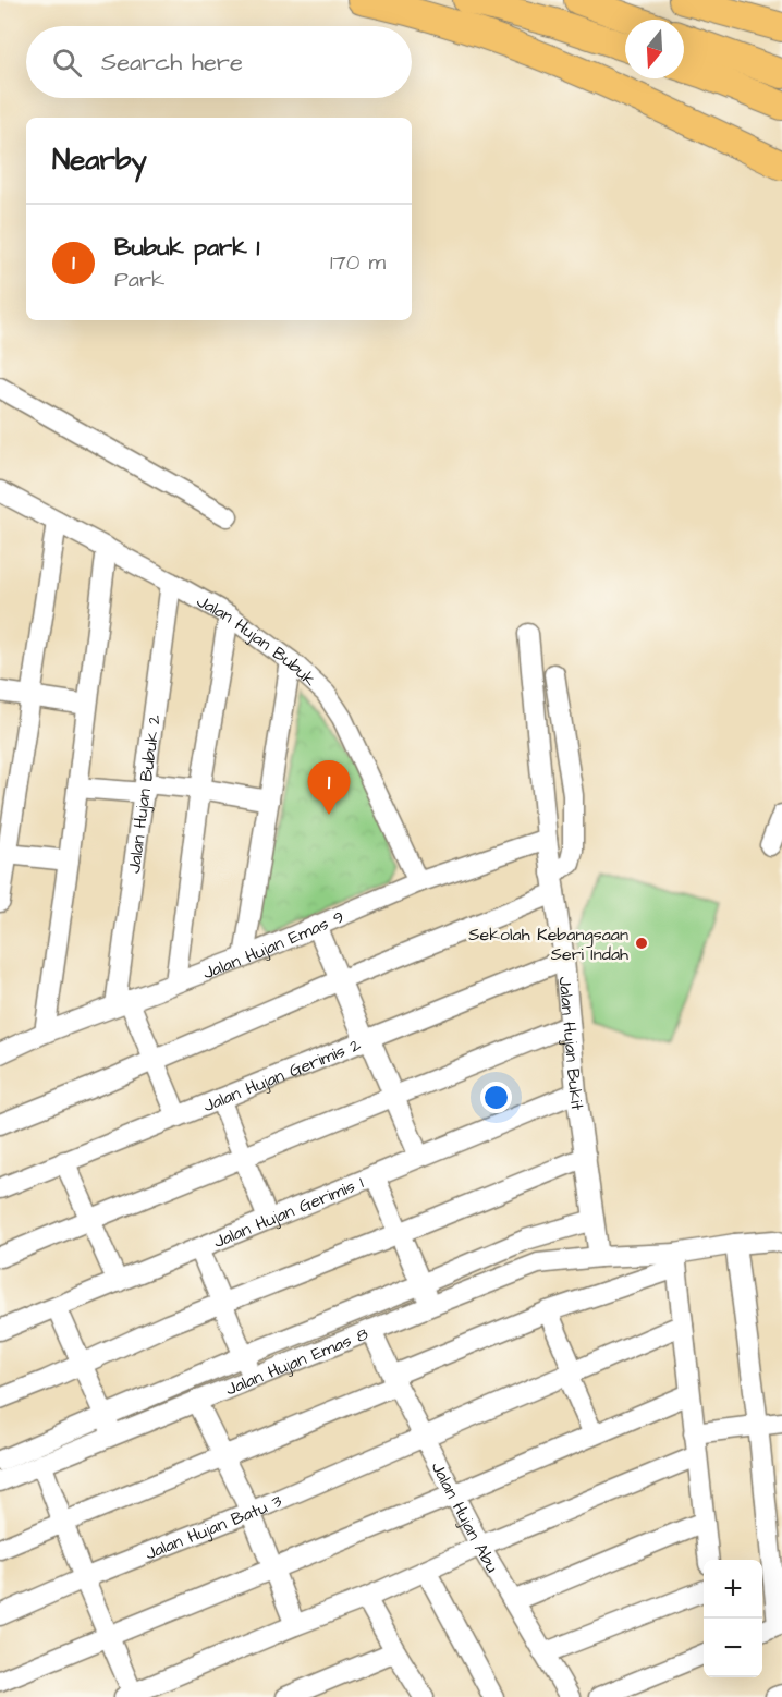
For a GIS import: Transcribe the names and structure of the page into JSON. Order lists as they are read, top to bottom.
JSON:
{
  "streets": {
    "street": [
      "Jalan Hujan Bubuk",
      "Jalan Hujan Bubuk 2",
      "Jalan Hujan Emas 9",
      "Jalan Hujan Bukit",
      "Jalan Hujan Gerimis 2",
      "Jalan Hujan Gerimis 1",
      "Jalan Hujan Emas 8",
      "Jalan Hujan Abu",
      "Jalan Hujan Batu 3"
    ]
  },
  "crossings": [
    ["Jalan Hujan Bubuk", "Jalan Hujan Bubuk 2"],
    ["Jalan Hujan Bubuk", "Jalan Hujan Emas 9"],
    ["Jalan Hujan Bubuk 2", "Jalan Hujan Emas 9"],
    ["Jalan Hujan Emas 9", "Jalan Hujan Bukit"],
    ["Jalan Hujan Bukit", "Jalan Hujan Gerimis 2"],
    ["Jalan Hujan Bukit", "Jalan Hujan Gerimis 1"],
    ["Jalan Hujan Bukit", "Jalan Hujan Emas 8"],
    ["Jalan Hujan Emas 8", "Jalan Hujan Abu"],
    ["Jalan Hujan Abu", "Jalan Hujan Batu 3"]
  ],
  "places": ["Sekolah Kebangsaan Seri Indah"],
  "north": "bottom",
  "page": {
    "search": "Search here",
    "heading": "Nearby",
    "list": [
      {
        "mark": "1",
        "name": "Bubuk park 1",
        "note": "Park",
        "value": "170 m"
      }
    ],
    "pins": "1",
    "map_buttons": ["+", "−"]
  }
}
